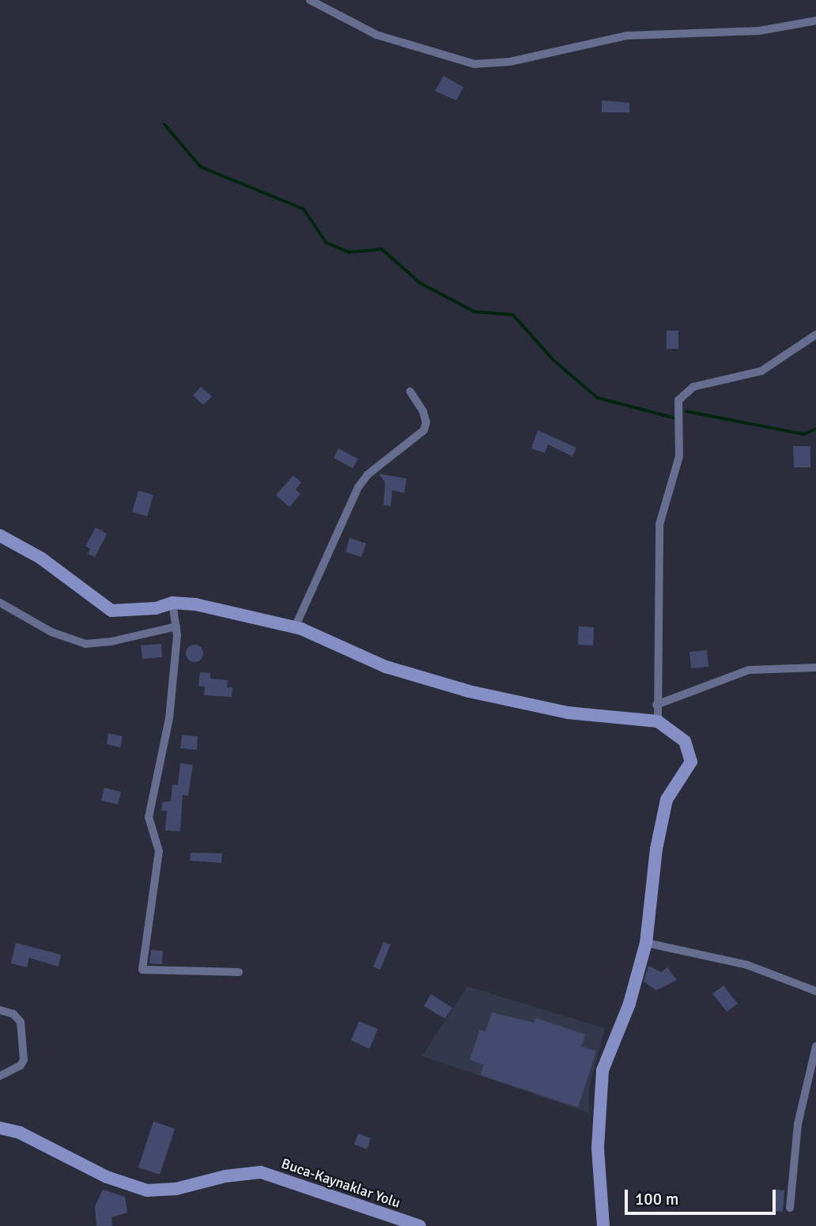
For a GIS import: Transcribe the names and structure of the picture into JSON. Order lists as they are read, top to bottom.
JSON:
{
  "streets": {
    "street": ["Buca-Kaynaklar Yolu"]
  },
  "scale_bar": "100 m"
}
